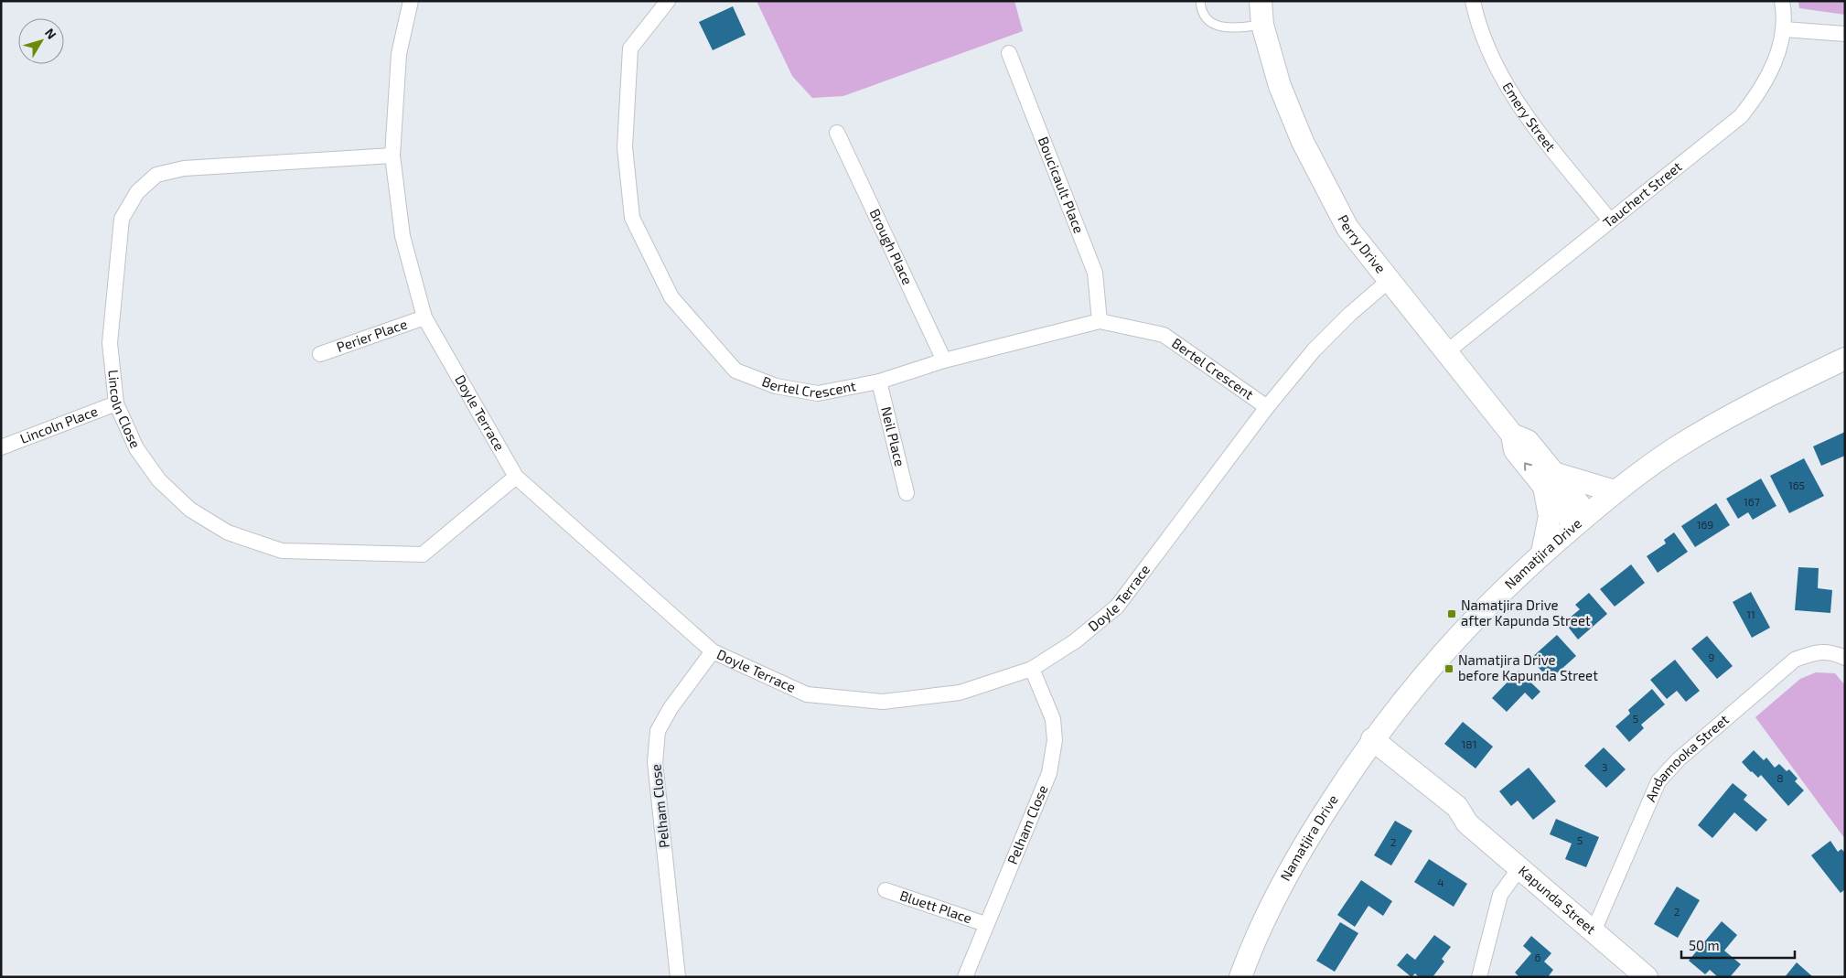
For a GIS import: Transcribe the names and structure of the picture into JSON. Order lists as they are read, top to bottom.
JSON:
{
  "streets": {
    "street": [
      "Emery Street",
      "Boucicault Place",
      "Tauchert Street",
      "Perry Drive",
      "Brough Place",
      "Perier Place",
      "Bertel Crescent",
      "Lincoln Close",
      "Doyle Terrace",
      "Lincoln Place",
      "Neil Place",
      "Namatjira Drive",
      "Andamooka Street",
      "Pelham Close",
      "Kapunda Street",
      "Bluett Place"
    ]
  },
  "crossings": [
    ["Emery Street", "Tauchert Street"],
    ["Boucicault Place", "Bertel Crescent"],
    ["Tauchert Street", "Perry Drive"],
    ["Perry Drive", "Doyle Terrace"],
    ["Perry Drive", "Namatjira Drive"],
    ["Brough Place", "Bertel Crescent"],
    ["Perier Place", "Doyle Terrace"],
    ["Bertel Crescent", "Doyle Terrace"],
    ["Bertel Crescent", "Neil Place"],
    ["Lincoln Close", "Doyle Terrace"],
    ["Lincoln Close", "Lincoln Place"],
    ["Doyle Terrace", "Pelham Close"],
    ["Namatjira Drive", "Kapunda Street"],
    ["Andamooka Street", "Kapunda Street"],
    ["Pelham Close", "Bluett Place"]
  ],
  "places": {
    "transit": ["Namatjira Drive after Kapunda Street", "Namatjira Drive before Kapunda Street"]
  },
  "house_numbers": [
    "165",
    "167",
    "169",
    "11",
    "9",
    "5",
    "181",
    "3",
    "8",
    "5",
    "2",
    "4",
    "2",
    "6"
  ],
  "scale_bar": "50 m",
  "north": "top right"
}
